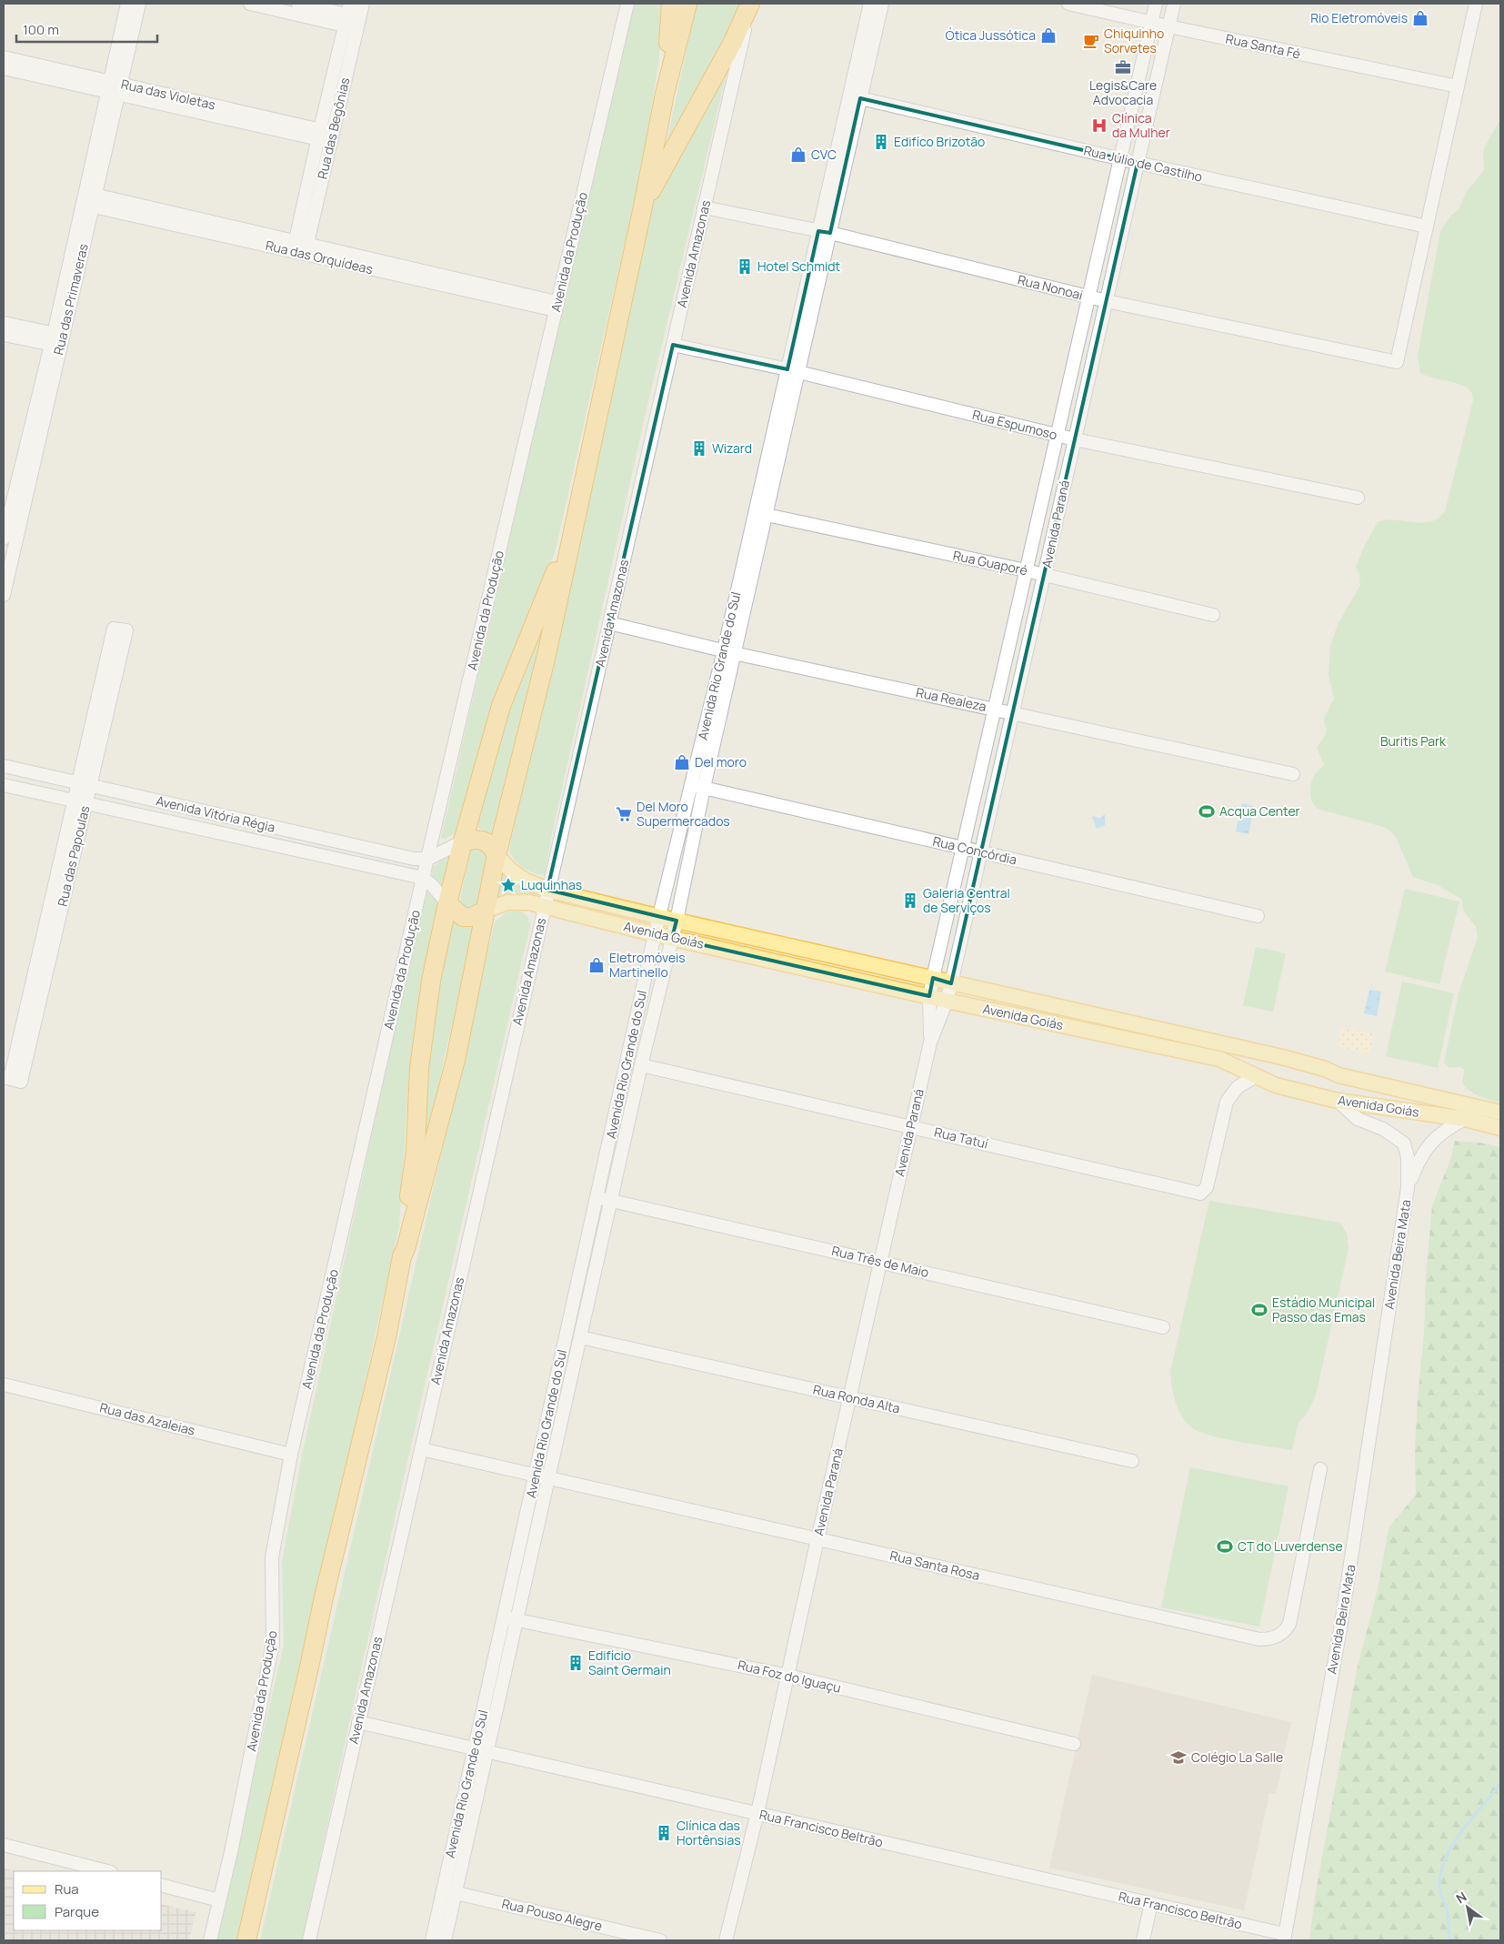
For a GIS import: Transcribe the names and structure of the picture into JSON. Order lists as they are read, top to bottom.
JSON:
{
  "streets": {
    "main road": ["Avenida Goiás"],
    "street": [
      "Rua Santa Fé",
      "Rua das Violetas",
      "Rua das Begônias",
      "Rua Júlio de Castilho",
      "Avenida da Produção",
      "Avenida Amazonas",
      "Rua das Orquídeas",
      "Rua Nonoai",
      "Rua das Primaveras",
      "Rua Espumoso",
      "Avenida Paraná",
      "Rua Guaporé",
      "Avenida Rio Grande do Sul",
      "Rua Realeza",
      "Avenida Vitória Régia",
      "Rua Concórdia",
      "Rua das Papoulas",
      "Rua Tatuí",
      "Avenida Beira Mata",
      "Rua Três de Maio",
      "Rua Ronda Alta",
      "Rua das Azaleias",
      "Rua Santa Rosa",
      "Rua Foz do Iguaçu",
      "Rua Francisco Beltrão",
      "Rua Pouso Alegre"
    ]
  },
  "crossings": [
    ["Rua Santa Fé", "Avenida Paraná"],
    ["Rua das Violetas", "Rua das Begônias"],
    ["Rua das Violetas", "Rua das Primaveras"],
    ["Rua das Begônias", "Rua das Orquídeas"],
    ["Rua Júlio de Castilho", "Rua Nonoai"],
    ["Rua Júlio de Castilho", "Avenida Paraná"],
    ["Rua Júlio de Castilho", "Avenida Rio Grande do Sul"],
    ["Avenida da Produção", "Rua das Orquídeas"],
    ["Avenida da Produção", "Avenida Vitória Régia"],
    ["Avenida da Produção", "Rua das Azaleias"],
    ["Avenida Amazonas", "Rua Nonoai"],
    ["Avenida Amazonas", "Rua Espumoso"],
    ["Avenida Amazonas", "Rua Realeza"],
    ["Avenida Amazonas", "Avenida Goiás"],
    ["Avenida Amazonas", "Rua Santa Rosa"],
    ["Avenida Amazonas", "Rua Francisco Beltrão"],
    ["Rua das Orquídeas", "Rua das Primaveras"],
    ["Rua Nonoai", "Avenida Paraná"],
    ["Rua Nonoai", "Avenida Rio Grande do Sul"],
    ["Rua Espumoso", "Avenida Paraná"],
    ["Rua Espumoso", "Avenida Rio Grande do Sul"],
    ["Avenida Paraná", "Rua Guaporé"],
    ["Avenida Paraná", "Rua Realeza"],
    ["Avenida Paraná", "Rua Concórdia"],
    ["Avenida Paraná", "Avenida Goiás"],
    ["Avenida Paraná", "Rua Tatuí"],
    ["Avenida Paraná", "Rua Três de Maio"],
    ["Avenida Paraná", "Rua Ronda Alta"],
    ["Avenida Paraná", "Rua Santa Rosa"],
    ["Avenida Paraná", "Rua Foz do Iguaçu"],
    ["Avenida Paraná", "Rua Francisco Beltrão"],
    ["Rua Guaporé", "Avenida Rio Grande do Sul"],
    ["Avenida Rio Grande do Sul", "Rua Realeza"],
    ["Avenida Rio Grande do Sul", "Rua Concórdia"],
    ["Avenida Rio Grande do Sul", "Avenida Goiás"],
    ["Avenida Rio Grande do Sul", "Rua Tatuí"],
    ["Avenida Rio Grande do Sul", "Rua Três de Maio"],
    ["Avenida Rio Grande do Sul", "Rua Ronda Alta"],
    ["Avenida Rio Grande do Sul", "Rua Santa Rosa"],
    ["Avenida Rio Grande do Sul", "Rua Foz do Iguaçu"],
    ["Avenida Rio Grande do Sul", "Rua Francisco Beltrão"],
    ["Avenida Rio Grande do Sul", "Rua Pouso Alegre"],
    ["Avenida Vitória Régia", "Rua das Papoulas"],
    ["Avenida Goiás", "Rua Tatuí"],
    ["Avenida Goiás", "Avenida Beira Mata"],
    ["Avenida Beira Mata", "Rua Francisco Beltrão"]
  ],
  "parks": ["Buritis Park"],
  "places": {
    "shop": [
      "Rio Eletromóveis",
      "Ótica Jussótica",
      "CVC",
      "Del moro",
      "Eletromóveis Martinello"
    ],
    "cafe": ["Chiquinho Sorvetes"],
    "office": ["Legis&Care Advocacia"],
    "hospital": ["Clínica da Mulher"],
    "building": [
      "Edifíco Brizotão",
      "Hotel Schmidt",
      "Wizard",
      "Galeria Central de Serviços",
      "Edifício Saint Germain",
      "Clínica das Hortênsias"
    ],
    "sports": ["Acqua Center", "Estádio Municipal Passo das Emas", "CT do Luverdense"],
    "supermarket": ["Del Moro Supermercados"],
    "place": ["Luquinhas"],
    "school or university": ["Colégio La Salle"]
  },
  "legend": ["Rua", "Parque"],
  "scale_bar": "100 m",
  "north": "top left"
}
